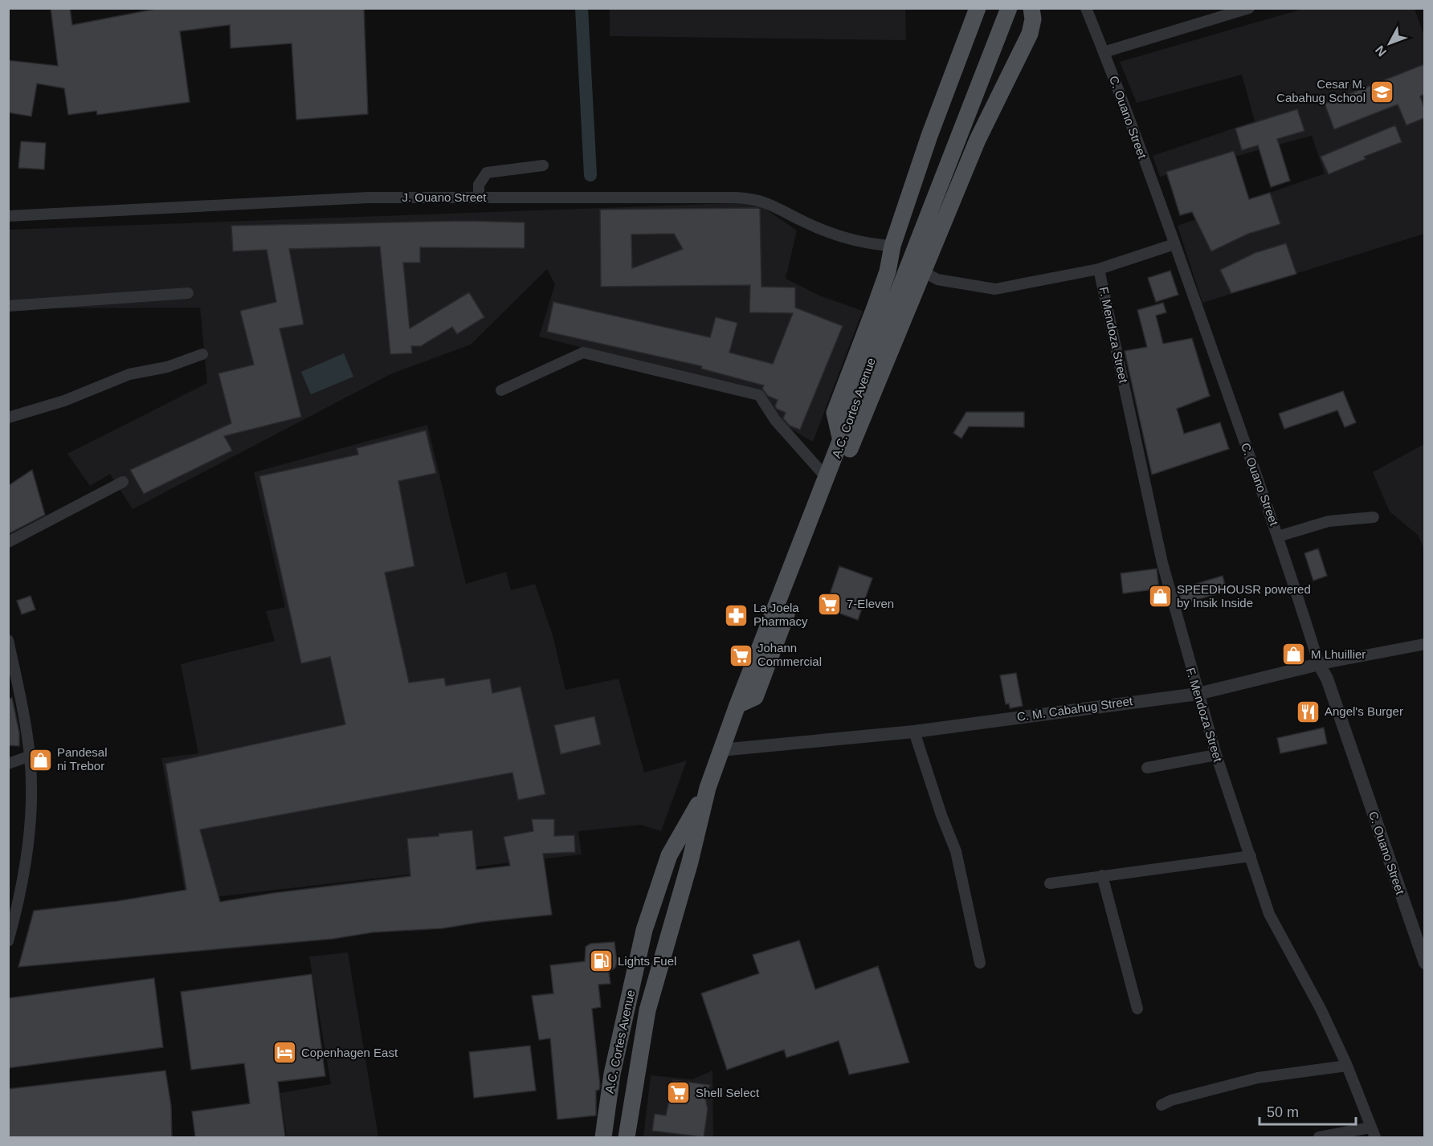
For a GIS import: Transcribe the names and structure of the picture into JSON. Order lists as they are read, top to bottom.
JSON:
{
  "streets": {
    "main road": ["A.C. Cortes Avenue"],
    "street": [
      "C. Ouano Street",
      "J. Ouano Street",
      "F. Mendoza Street",
      "C. M. Cabahug Street"
    ]
  },
  "crossings": [
    ["C. Ouano Street", "C. M. Cabahug Street"],
    ["F. Mendoza Street", "C. M. Cabahug Street"],
    ["A.C. Cortes Avenue", "C. M. Cabahug Street"]
  ],
  "places": {
    "school or university": ["Cesar M. Cabahug School"],
    "shop": ["SPEEDHOUSR powered by Insik Inside", "M Lhuillier", "Pandesal ni Trebor"],
    "supermarket": ["7-Eleven", "Johann Commercial", "Shell Select"],
    "pharmacy": ["La Joela Pharmacy"],
    "restaurant": ["Angel's Burger"],
    "fuel station": ["Lights Fuel"],
    "hotel": ["Copenhagen East"]
  },
  "scale_bar": "50 m",
  "north": "bottom left"
}
